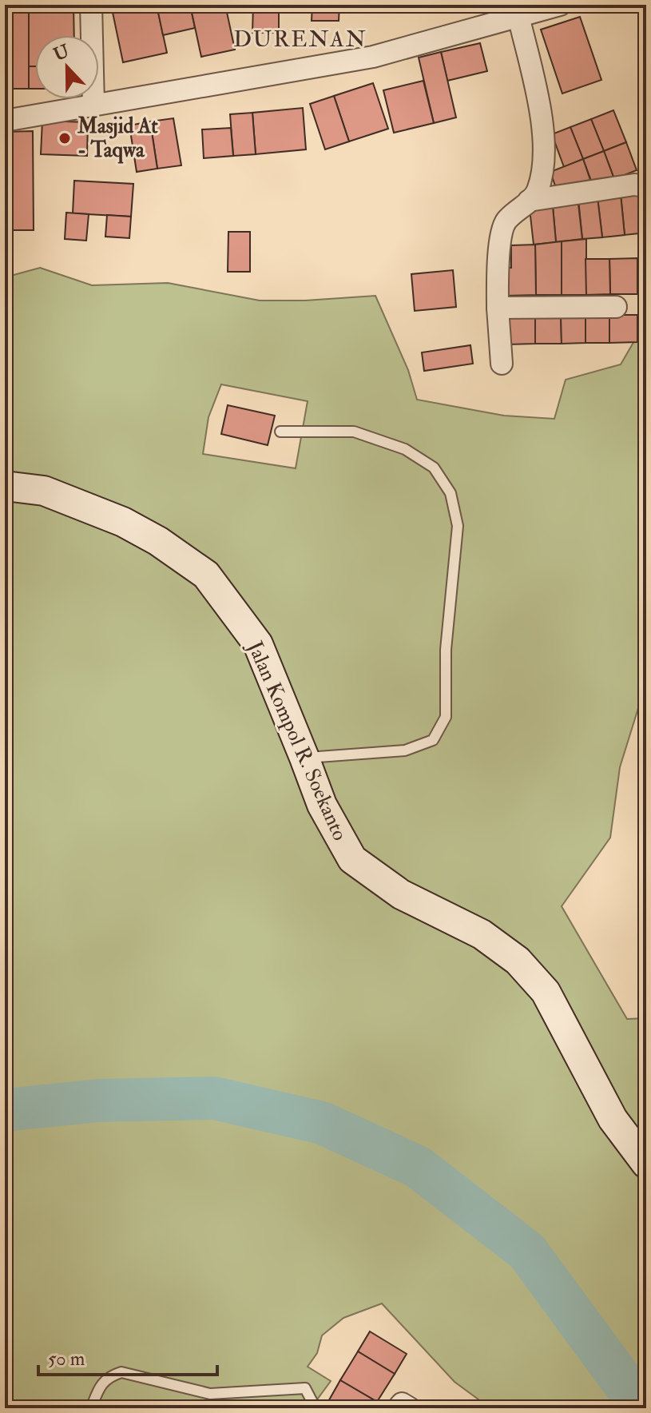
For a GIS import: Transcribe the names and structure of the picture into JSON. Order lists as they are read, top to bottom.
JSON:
{
  "streets": {
    "main road": ["Jalan Kompol R. Soekanto"]
  },
  "districts": ["DURENAN"],
  "places": ["Masjid At - Taqwa"],
  "scale_bar": "50 m",
  "north": "top"
}
